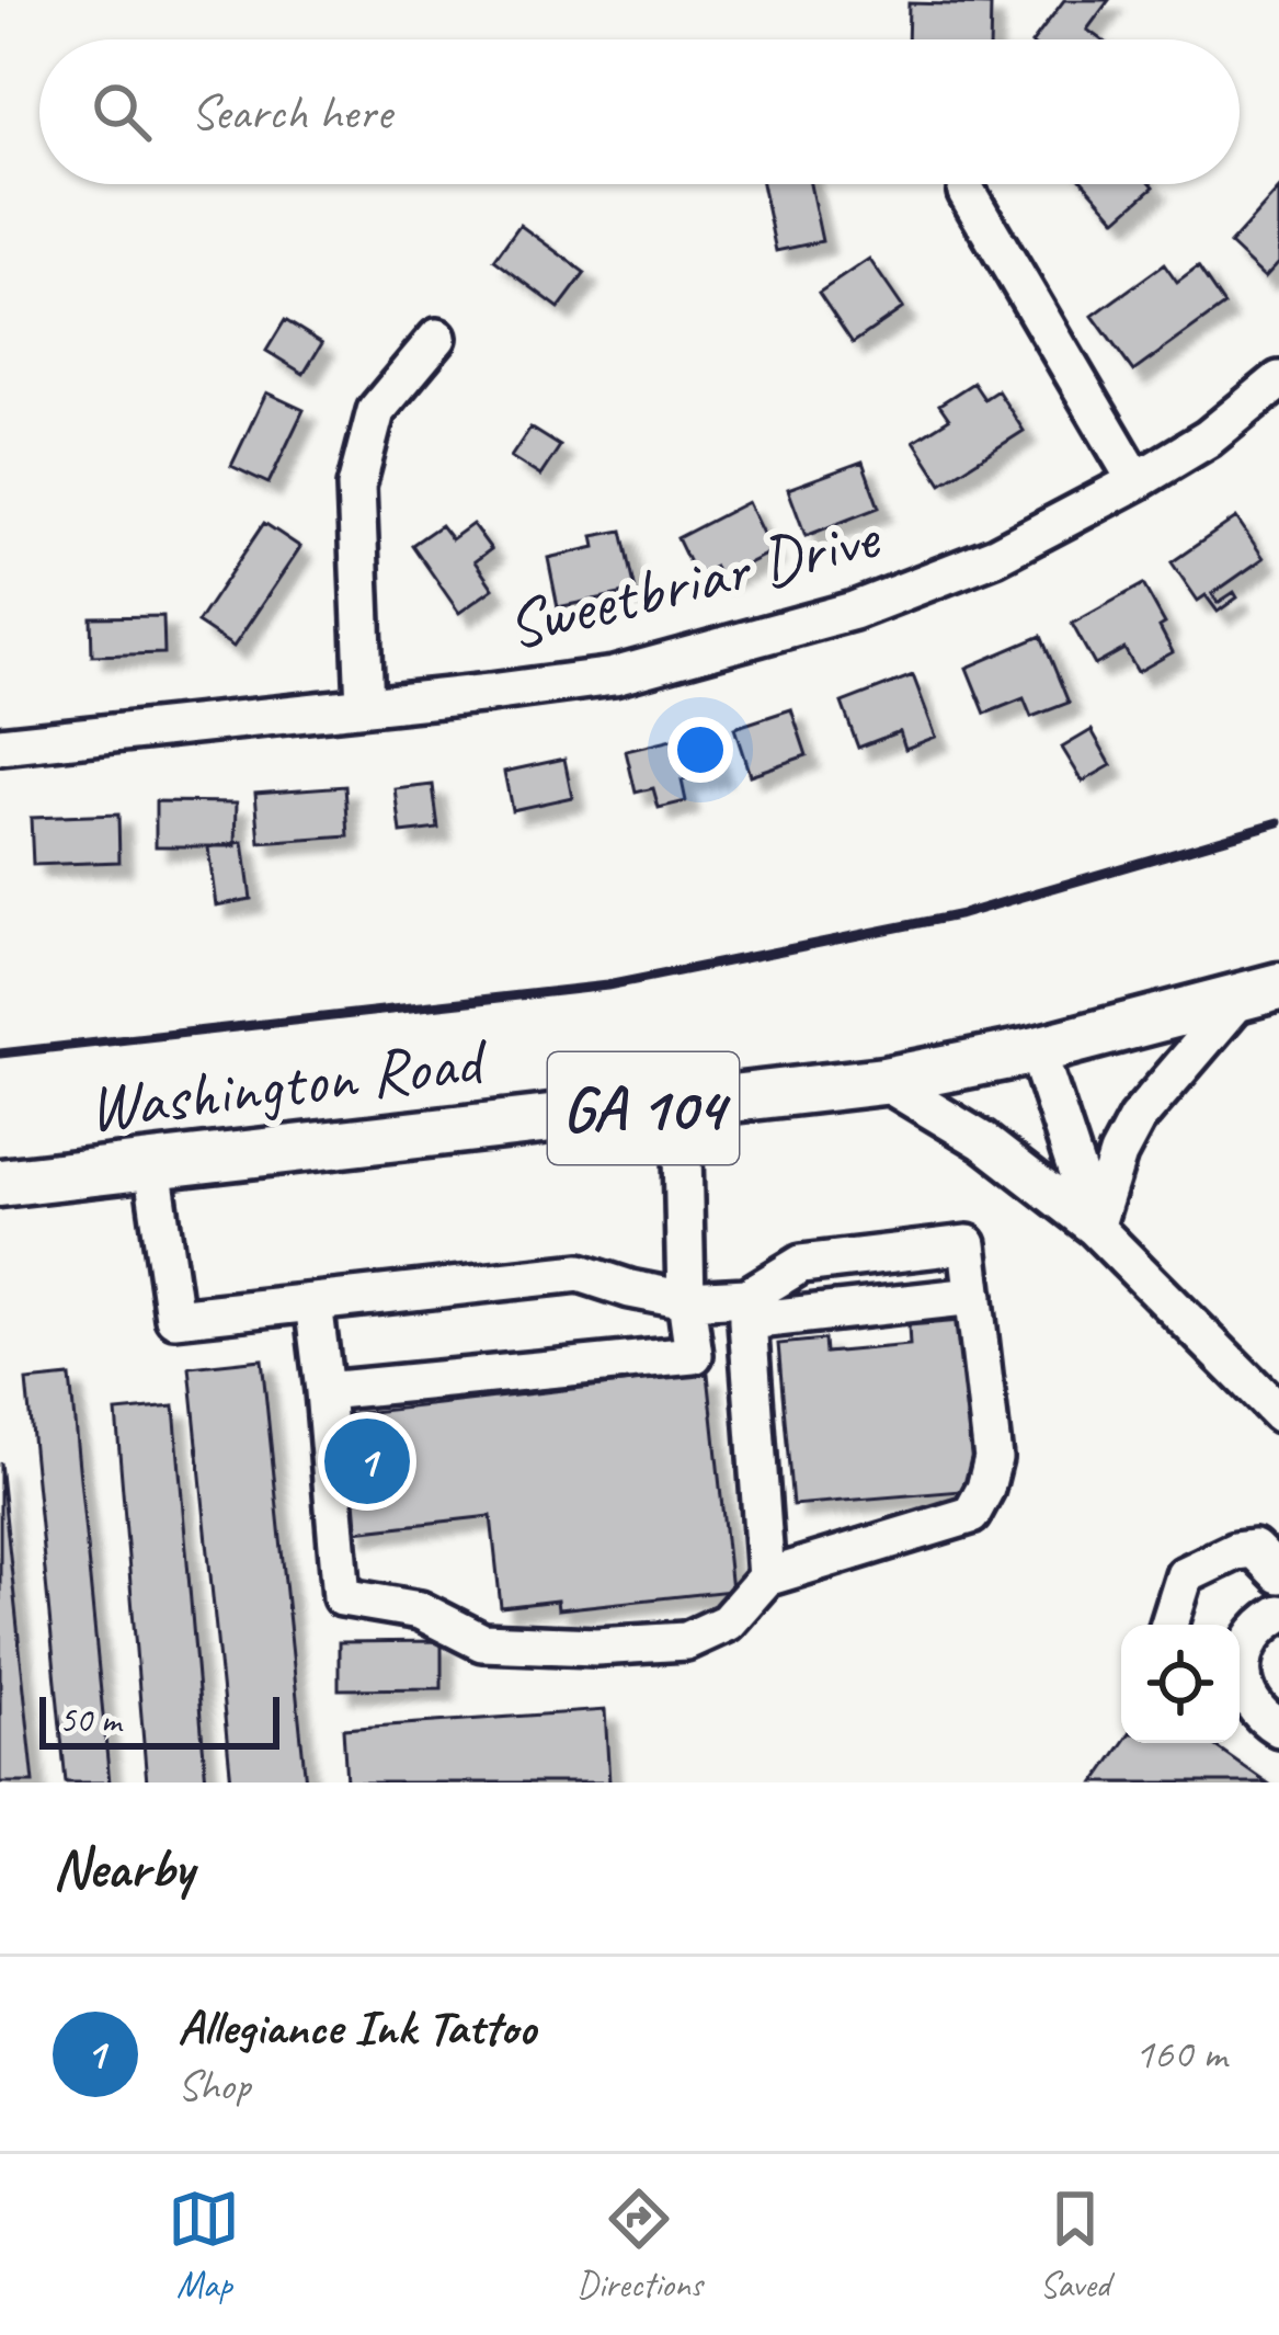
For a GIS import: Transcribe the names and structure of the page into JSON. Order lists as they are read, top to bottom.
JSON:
{
  "streets": {
    "main road": ["Washington Road", "GA 104"],
    "street": ["Sweetbriar Drive"]
  },
  "scale_bar": "50 m",
  "page": {
    "search": "Search here",
    "pins": "1",
    "scale": "50 m",
    "heading": "Nearby",
    "list": [
      {
        "mark": "1",
        "name": "Allegiance Ink Tattoo",
        "note": "Shop",
        "value": "160 m"
      }
    ],
    "nav": ["Map", "Directions", "Saved"]
  }
}
